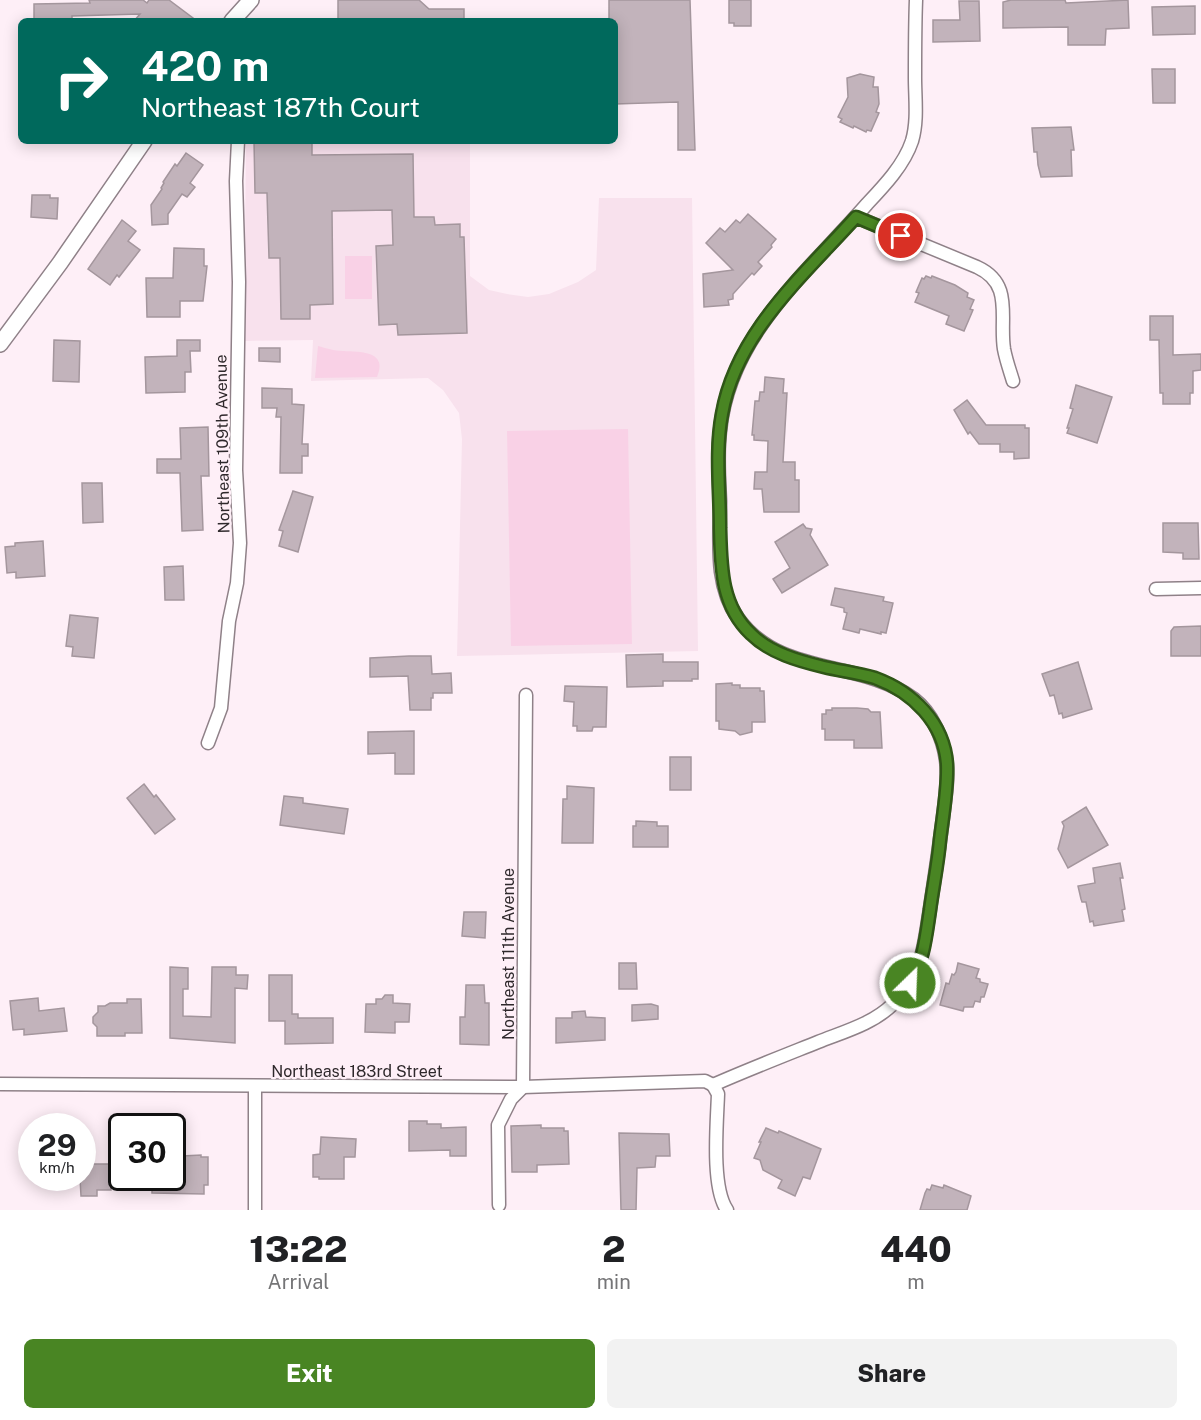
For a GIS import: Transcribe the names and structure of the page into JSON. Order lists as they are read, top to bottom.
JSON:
{
  "streets": {
    "street": ["Northeast 109th Avenue", "Northeast 111th Avenue", "Northeast 183rd Street"]
  },
  "crossings": [
    ["Northeast 111th Avenue", "Northeast 183rd Street"]
  ],
  "page": {
    "turn": ["420 m", "Northeast 187th Court"],
    "speed": "29 km/h",
    "limit": "30",
    "eta": [
      "13:22",
      "Arrival",
      "2",
      "min",
      "440",
      "m"
    ],
    "buttons": ["Exit", "Share"]
  }
}
